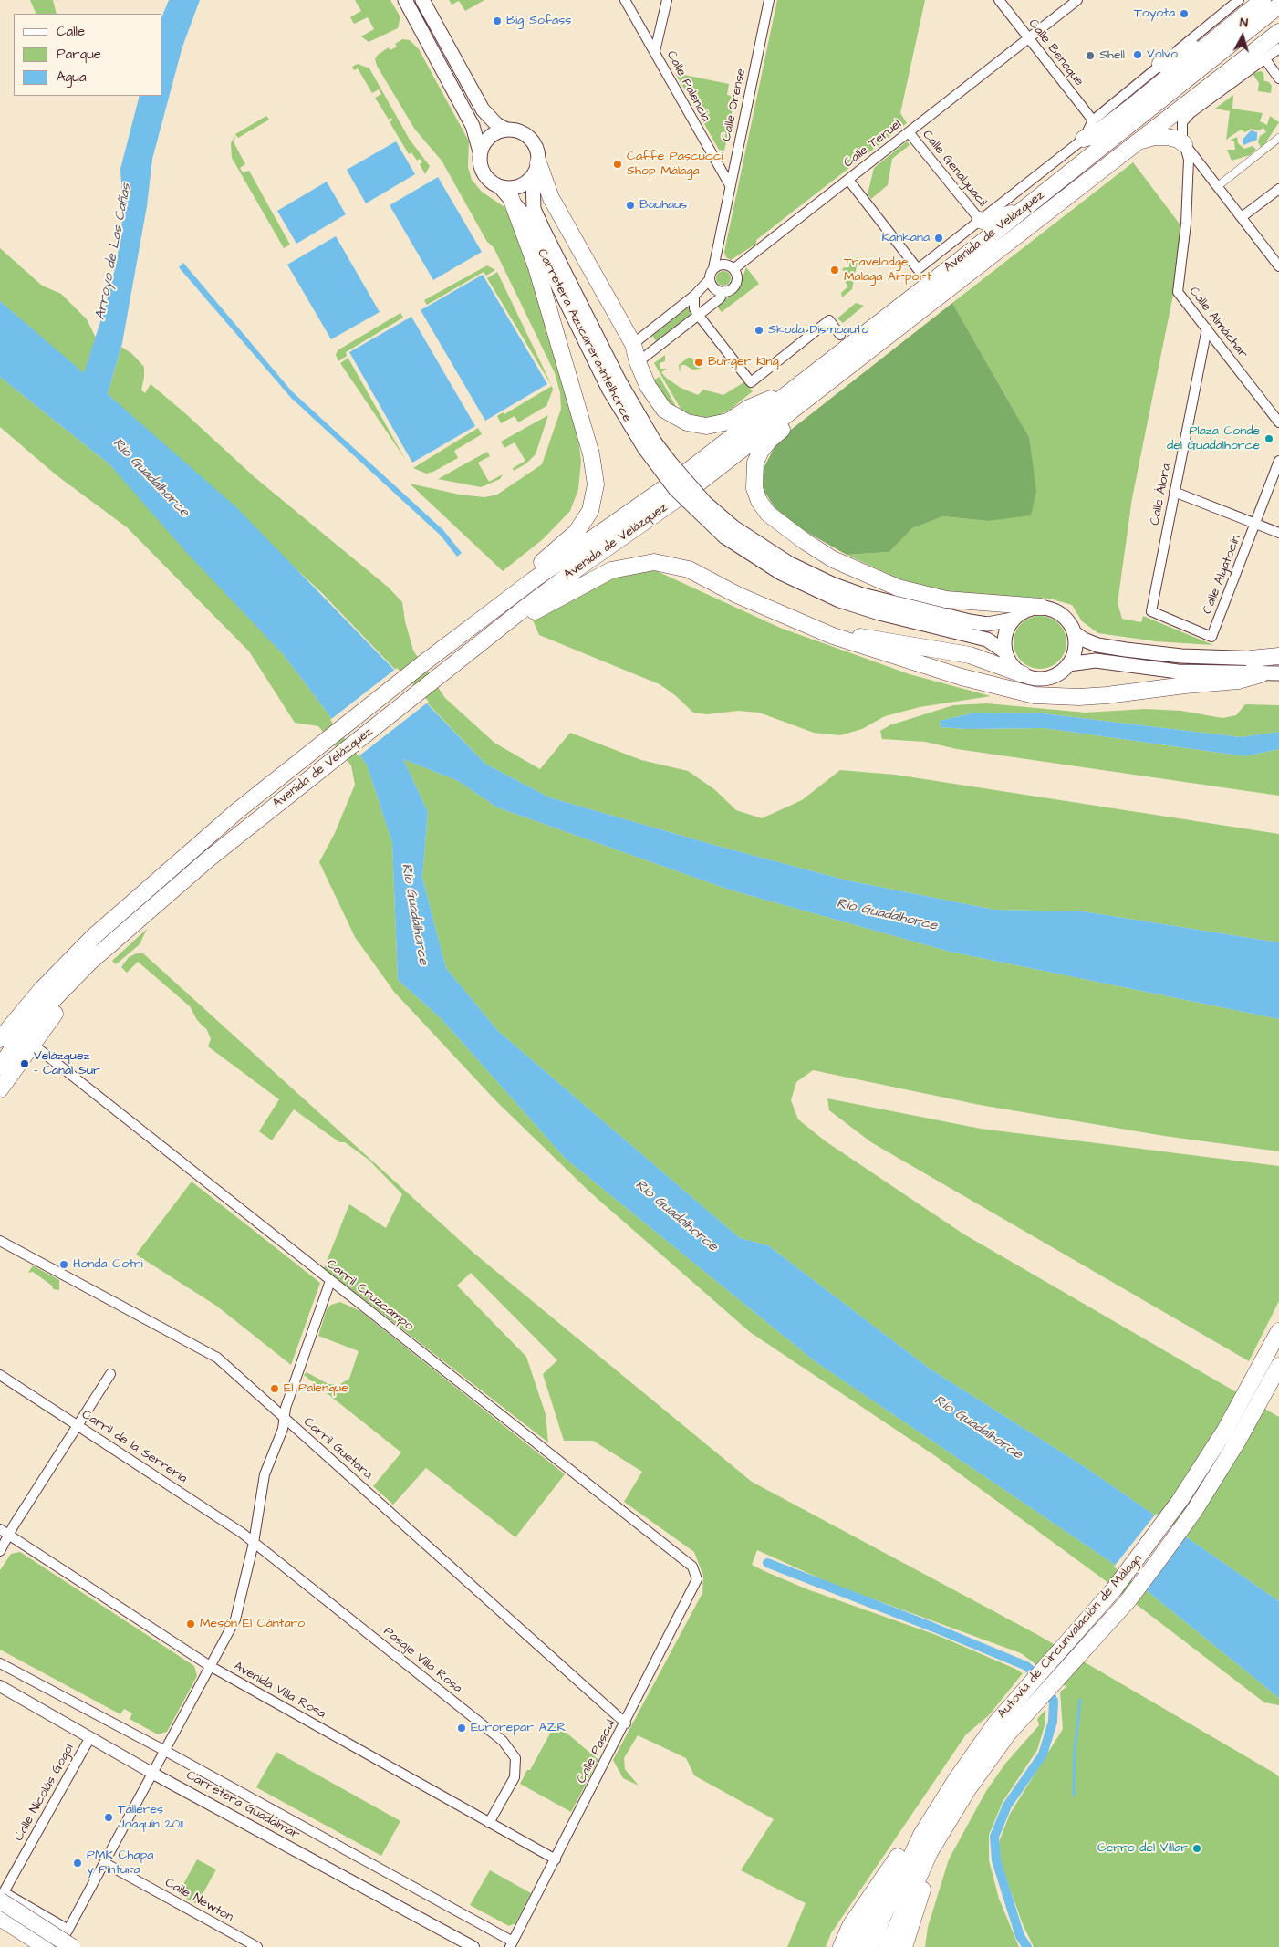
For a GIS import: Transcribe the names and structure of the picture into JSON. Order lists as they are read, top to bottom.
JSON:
{
  "streets": {
    "highway": ["Avenida de Velázquez", "Autovía de Circunvalación de Málaga"],
    "main road": ["Carretera Azucarera-Intelhorce"],
    "street": [
      "Calle Benaque",
      "Calle Palencia",
      "Calle Orense",
      "Calle Teruel",
      "Calle Genalguacil",
      "Calle Almáchar",
      "Calle Álora",
      "Calle Algatocín",
      "Carril Cruzcampo",
      "Carril de la Serrería",
      "Carril Guetara",
      "Pasaje Villa Rosa",
      "Avenida Villa Rosa",
      "Calle Pascal",
      "Calle Nicolás Gogol",
      "Carretera Guadalmar",
      "Calle Newton"
    ]
  },
  "crossings": [
    ["Calle Benaque", "Calle Teruel"],
    ["Calle Benaque", "Avenida de Velázquez"],
    ["Calle Palencia", "Calle Orense"],
    ["Calle Orense", "Calle Teruel"],
    ["Calle Teruel", "Calle Genalguacil"],
    ["Calle Teruel", "Avenida de Velázquez"],
    ["Calle Genalguacil", "Avenida de Velázquez"],
    ["Avenida de Velázquez", "Carretera Azucarera-Intelhorce"],
    ["Calle Almáchar", "Calle Álora"],
    ["Calle Álora", "Calle Algatocín"],
    ["Carril Cruzcampo", "Calle Pascal"],
    ["Carril de la Serrería", "Pasaje Villa Rosa"],
    ["Carril Guetara", "Calle Pascal"],
    ["Pasaje Villa Rosa", "Avenida Villa Rosa"],
    ["Avenida Villa Rosa", "Calle Pascal"],
    ["Calle Nicolás Gogol", "Carretera Guadalmar"]
  ],
  "water": ["Arroyo de Las Cañas", "Río Guadalhorce"],
  "places": [
    "Toyota",
    "Big Sofass",
    "Volvo",
    "Shell",
    "Caffe Pascucci Shop Málaga",
    "Bauhaus",
    "Kankana",
    "Travelodge Málaga Airport",
    "Skoda Dismoauto",
    "Burger King",
    "Plaza Conde del Guadalhorce",
    "Velázquez - Canal Sur",
    "Honda Cotri",
    "El Palenque",
    "Mesón El Cántaro",
    "Eurorepar AZR",
    "Talleres Joaquín 2011",
    "Cerro del Villar",
    "PMK Chapa y Pintura"
  ],
  "legend": ["Calle", "Parque", "Agua"],
  "north": "top"
}
